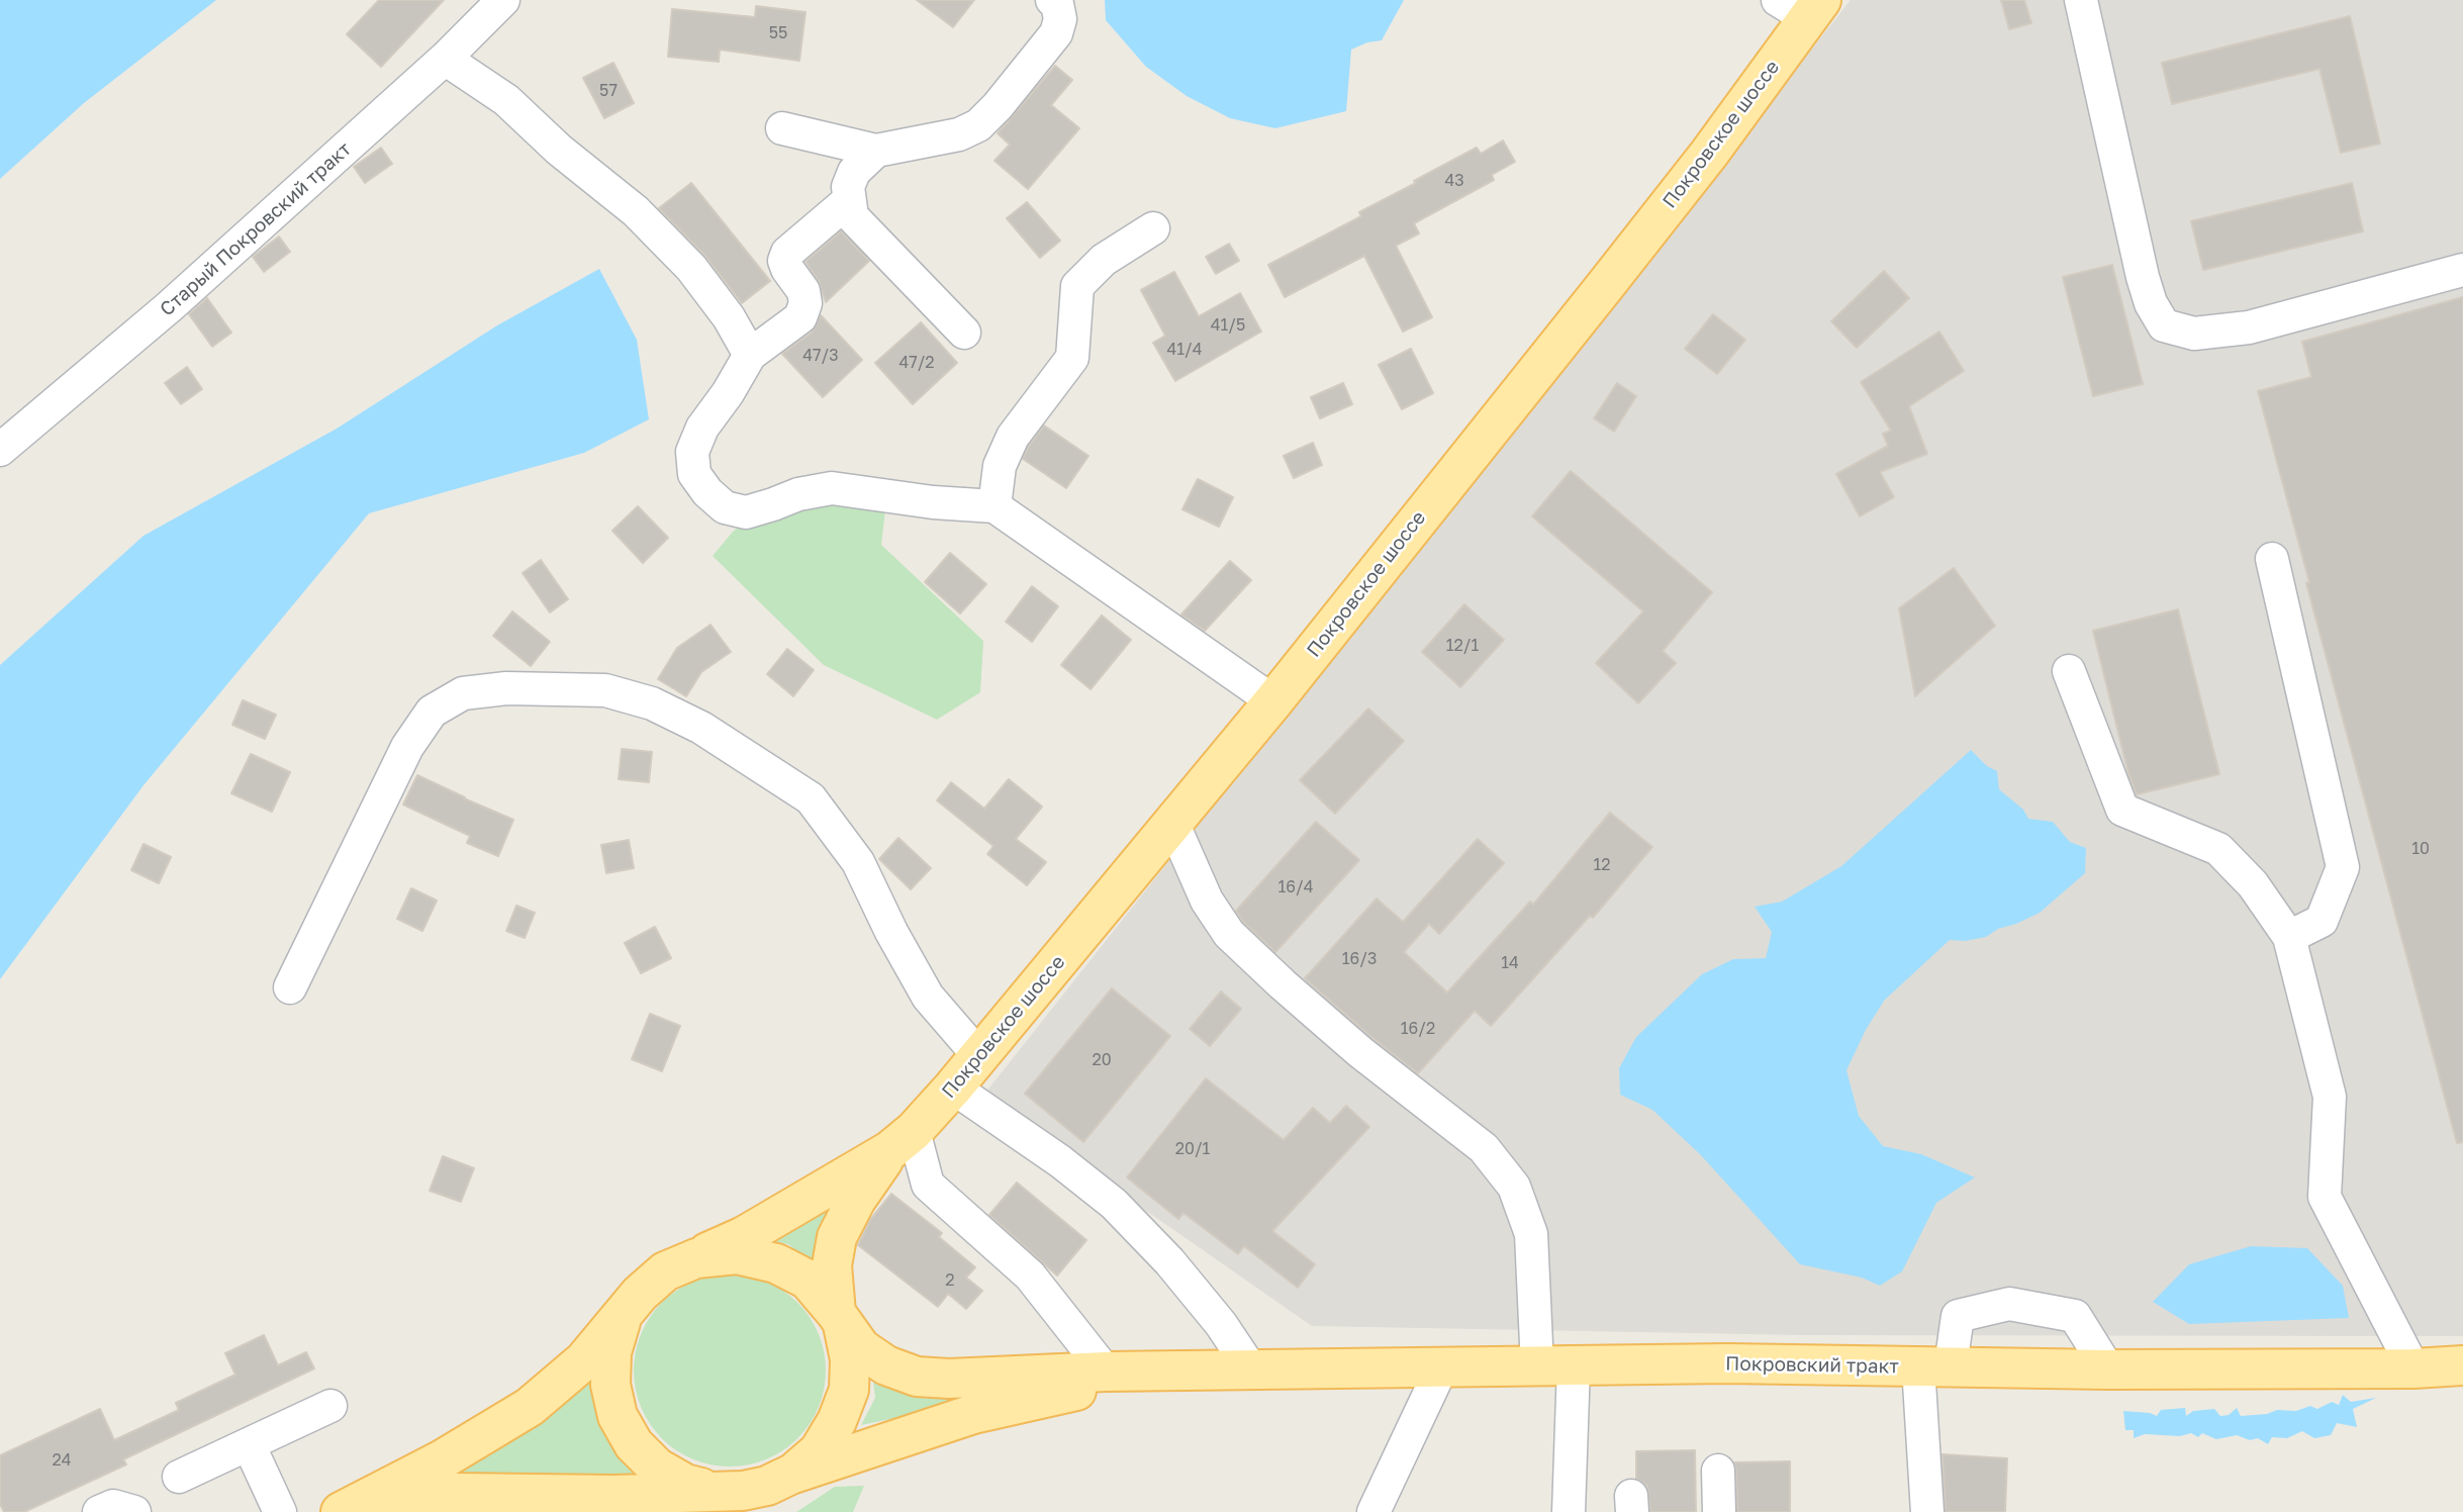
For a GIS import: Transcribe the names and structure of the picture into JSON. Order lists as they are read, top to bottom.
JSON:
{
  "streets": {
    "main road": ["Покровское шоссе", "Покровский тракт"],
    "street": ["Старый Покровский тракт"]
  },
  "house_numbers": [
    "55",
    "57",
    "43",
    "41/5",
    "41/4",
    "47/3",
    "47/2",
    "12/1",
    "10",
    "12",
    "16/4",
    "16/3",
    "14",
    "16/2",
    "20",
    "20/1",
    "2",
    "24"
  ]
}
